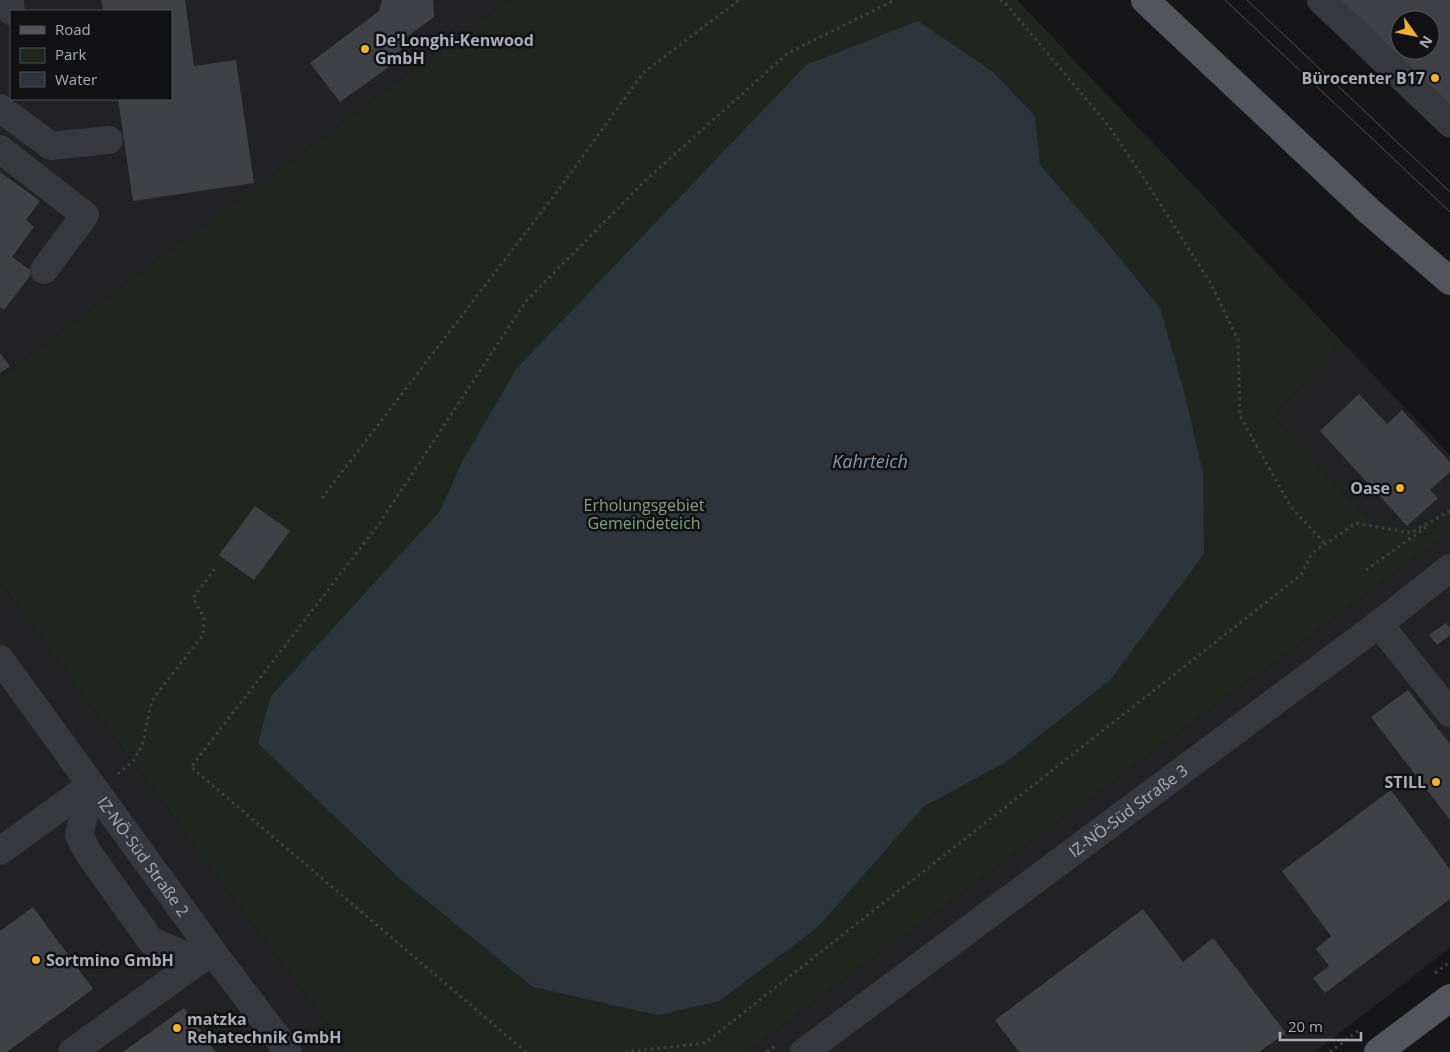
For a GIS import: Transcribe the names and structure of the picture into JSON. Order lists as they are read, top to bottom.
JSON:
{
  "streets": {
    "street": ["IZ-NÖ-Süd Straße 3", "IZ-NÖ-Süd Straße 2"]
  },
  "water": ["Kahrteich"],
  "parks": ["Erholungsgebiet Gemeindeteich"],
  "places": [
    "De'Longhi-Kenwood GmbH",
    "Bürocenter B17",
    "Oase",
    "STILL",
    "Sortmino GmbH",
    "matzka Rehatechnik GmbH"
  ],
  "legend": ["Road", "Park", "Water"],
  "scale_bar": "20 m",
  "north": "bottom right"
}
